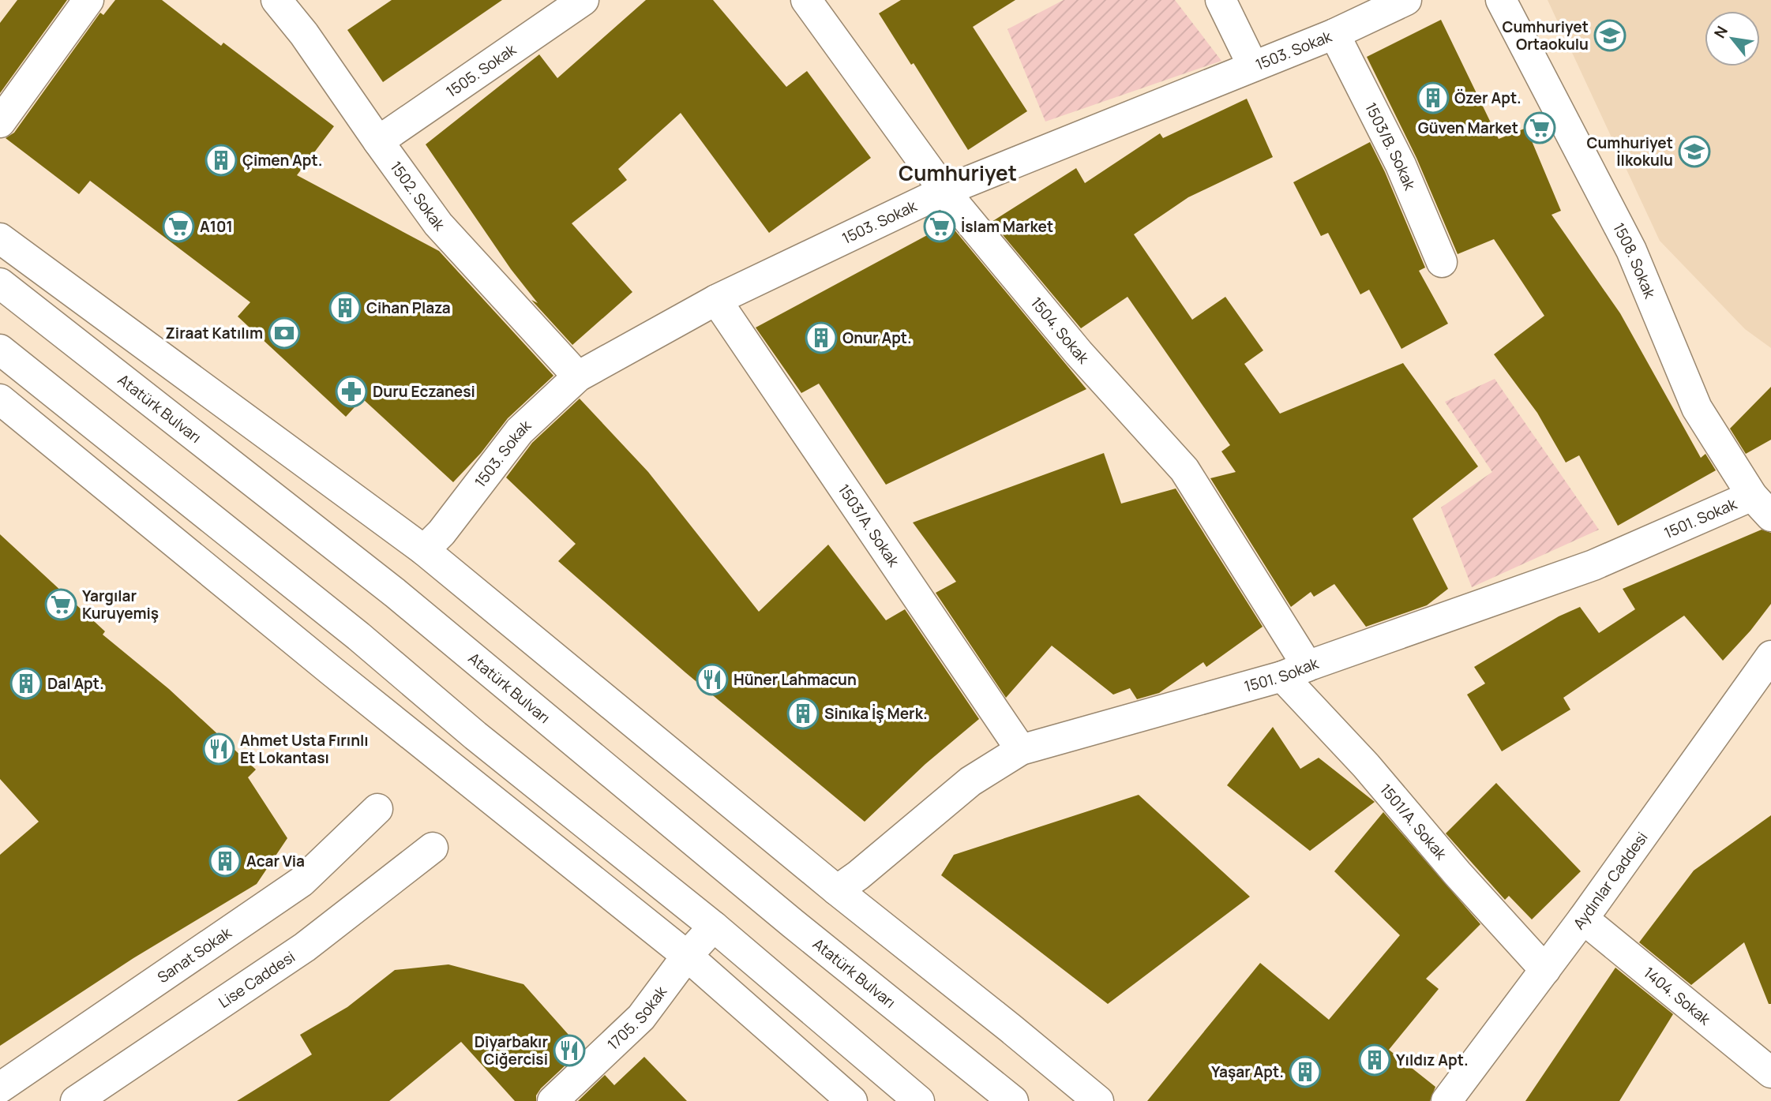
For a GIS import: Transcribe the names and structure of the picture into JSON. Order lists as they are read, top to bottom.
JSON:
{
  "streets": {
    "street": [
      "1503. Sokak",
      "1505. Sokak",
      "1503/B. Sokak",
      "1502. Sokak",
      "1508. Sokak",
      "1504. Sokak",
      "Atatürk Bulvarı",
      "1501. Sokak",
      "1503/A. Sokak",
      "1501/A. Sokak",
      "Aydınlar Caddesi",
      "Sanat Sokak",
      "Lise Caddesi",
      "1404. Sokak",
      "1705. Sokak"
    ]
  },
  "crossings": [
    ["1503. Sokak", "1503/B. Sokak"],
    ["1503. Sokak", "1502. Sokak"],
    ["1503. Sokak", "1504. Sokak"],
    ["1503. Sokak", "1503/A. Sokak"],
    ["1505. Sokak", "1502. Sokak"],
    ["1508. Sokak", "1501. Sokak"],
    ["1504. Sokak", "1501. Sokak"],
    ["1504. Sokak", "1501/A. Sokak"],
    ["1501. Sokak", "1503/A. Sokak"],
    ["1501. Sokak", "1501/A. Sokak"],
    ["1501/A. Sokak", "Aydınlar Caddesi"],
    ["Aydınlar Caddesi", "1404. Sokak"]
  ],
  "districts": ["Cumhuriyet"],
  "places": {
    "school or university": ["Cumhuriyet Ortaokulu", "Cumhuriyet İlkokulu"],
    "building": [
      "Özer Apt.",
      "Çimen Apt.",
      "Cihan Plaza",
      "Onur Apt.",
      "Dal Apt.",
      "Sinıka İş Merk.",
      "Acar Via",
      "Yıldız Apt.",
      "Yaşar Apt."
    ],
    "supermarket": [
      "Güven Market",
      "A101",
      "İslam Market",
      "Yargılar Kuruyemiş"
    ],
    "bank": ["Ziraat Katılım"],
    "pharmacy": ["Duru Eczanesi"],
    "restaurant": ["Hüner Lahmacun", "Ahmet Usta Fırınlı Et Lokantası", "Diyarbakır Ciğercisi"]
  },
  "north": "top left"
}
